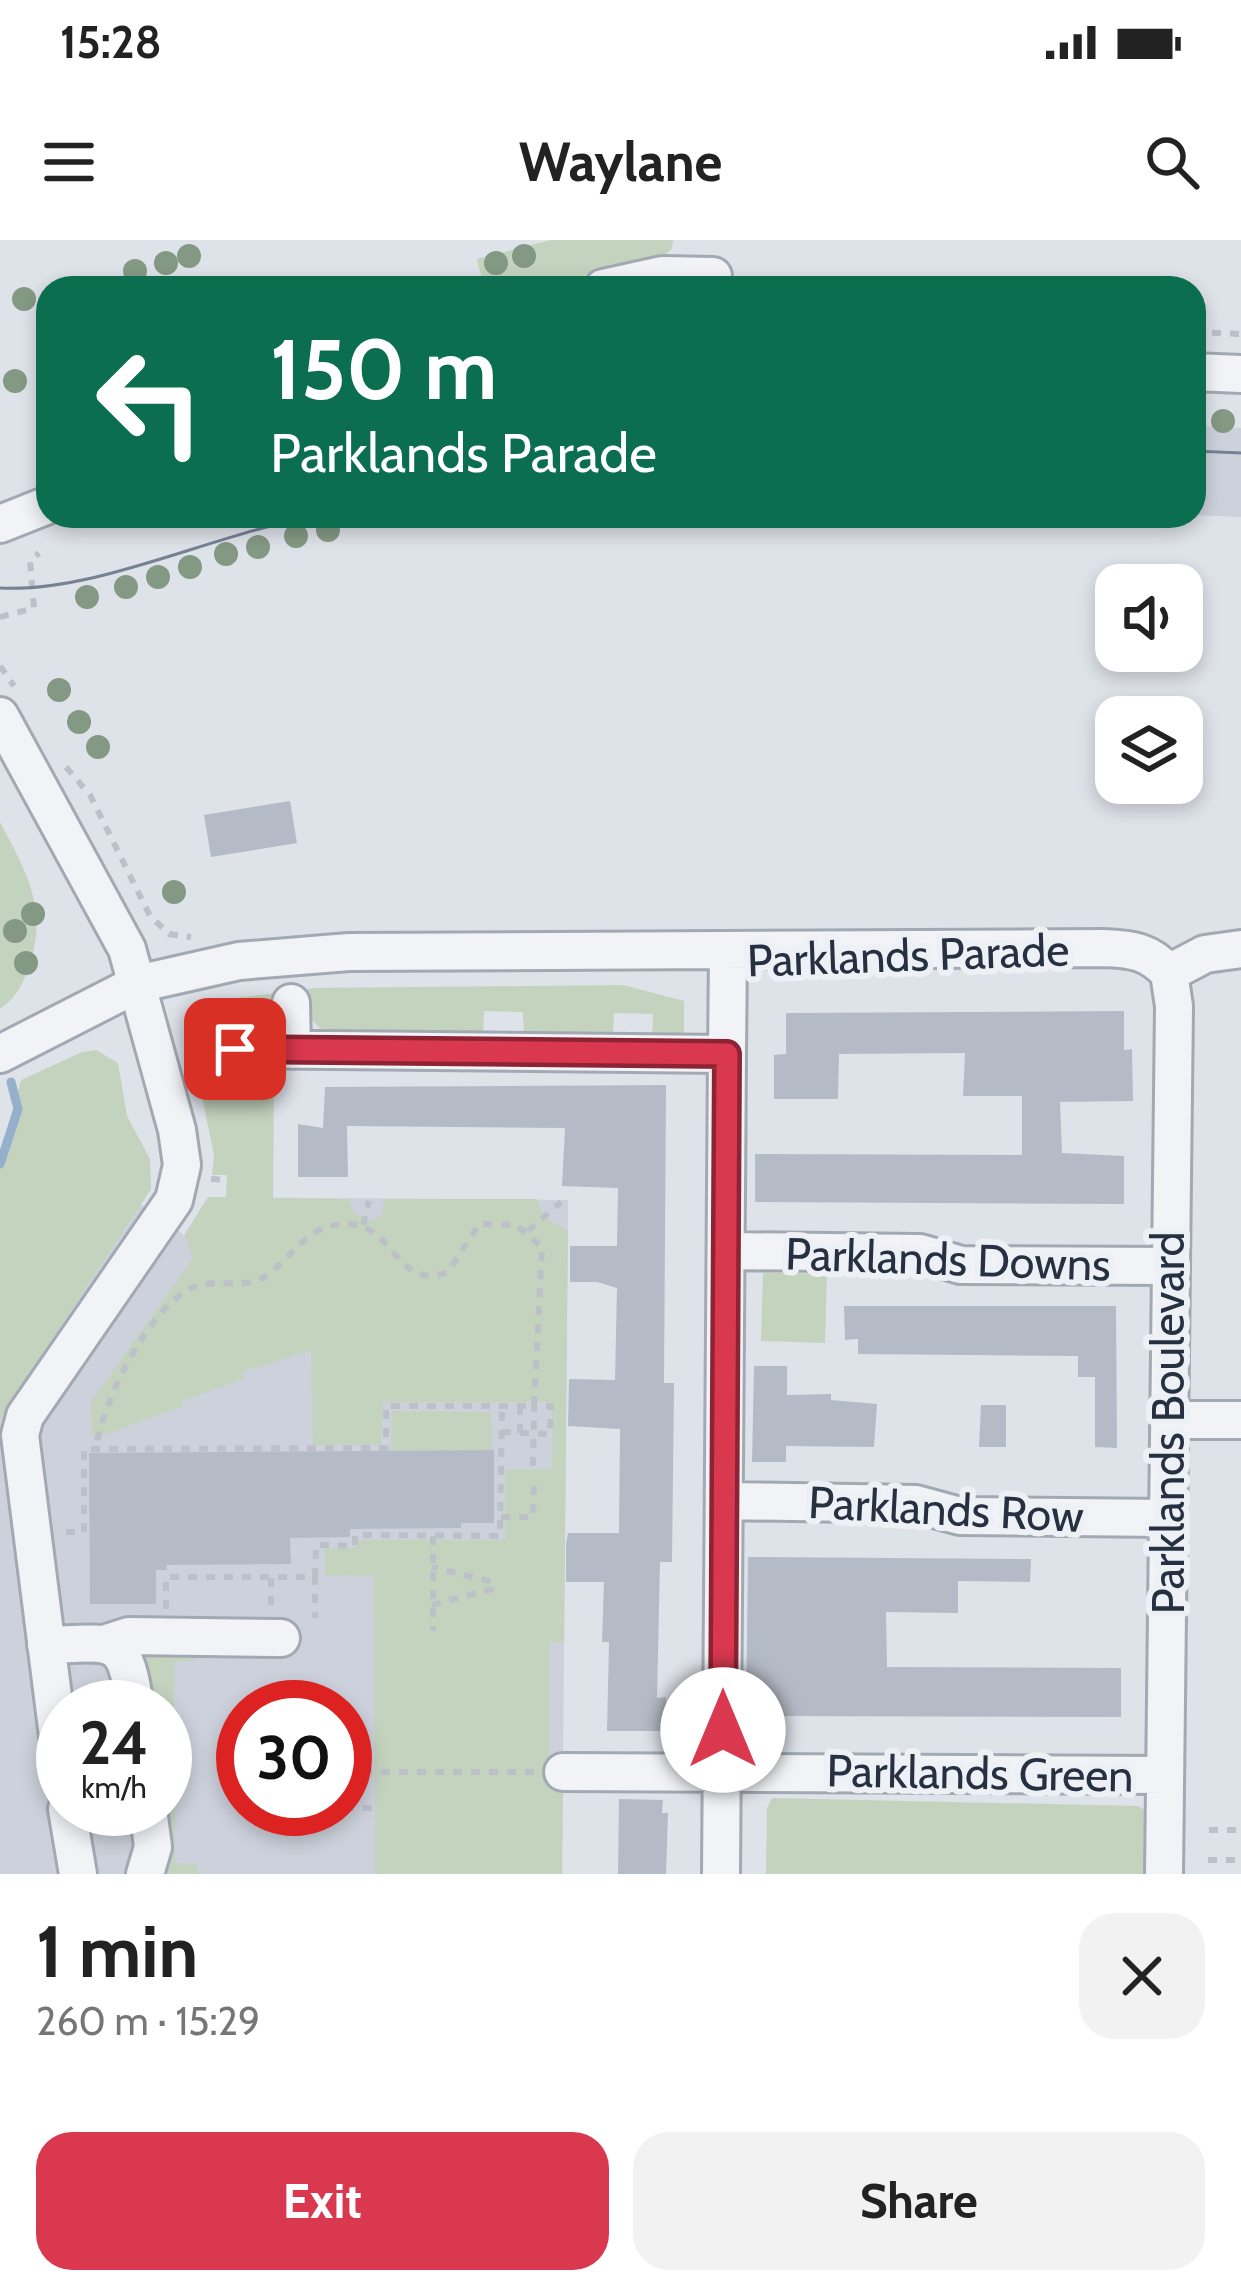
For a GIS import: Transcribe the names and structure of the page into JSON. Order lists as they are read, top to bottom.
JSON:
{
  "streets": {
    "street": [
      "Parklands Parade",
      "Parklands Downs",
      "Parklands Boulevard",
      "Parklands Row",
      "Parklands Green"
    ]
  },
  "crossings": [
    ["Parklands Parade", "Parklands Downs"],
    ["Parklands Parade", "Parklands Boulevard"],
    ["Parklands Parade", "Parklands Row"],
    ["Parklands Parade", "Parklands Green"],
    ["Parklands Downs", "Parklands Boulevard"],
    ["Parklands Boulevard", "Parklands Row"],
    ["Parklands Boulevard", "Parklands Green"]
  ],
  "page": {
    "status": "15:28",
    "header": "Waylane",
    "turn": ["150 m", "Parklands Parade"],
    "speed": "24 km/h",
    "limit": "30",
    "heading": ["1 min", "260 m · 15:29"],
    "buttons": ["Exit", "Share"]
  }
}
